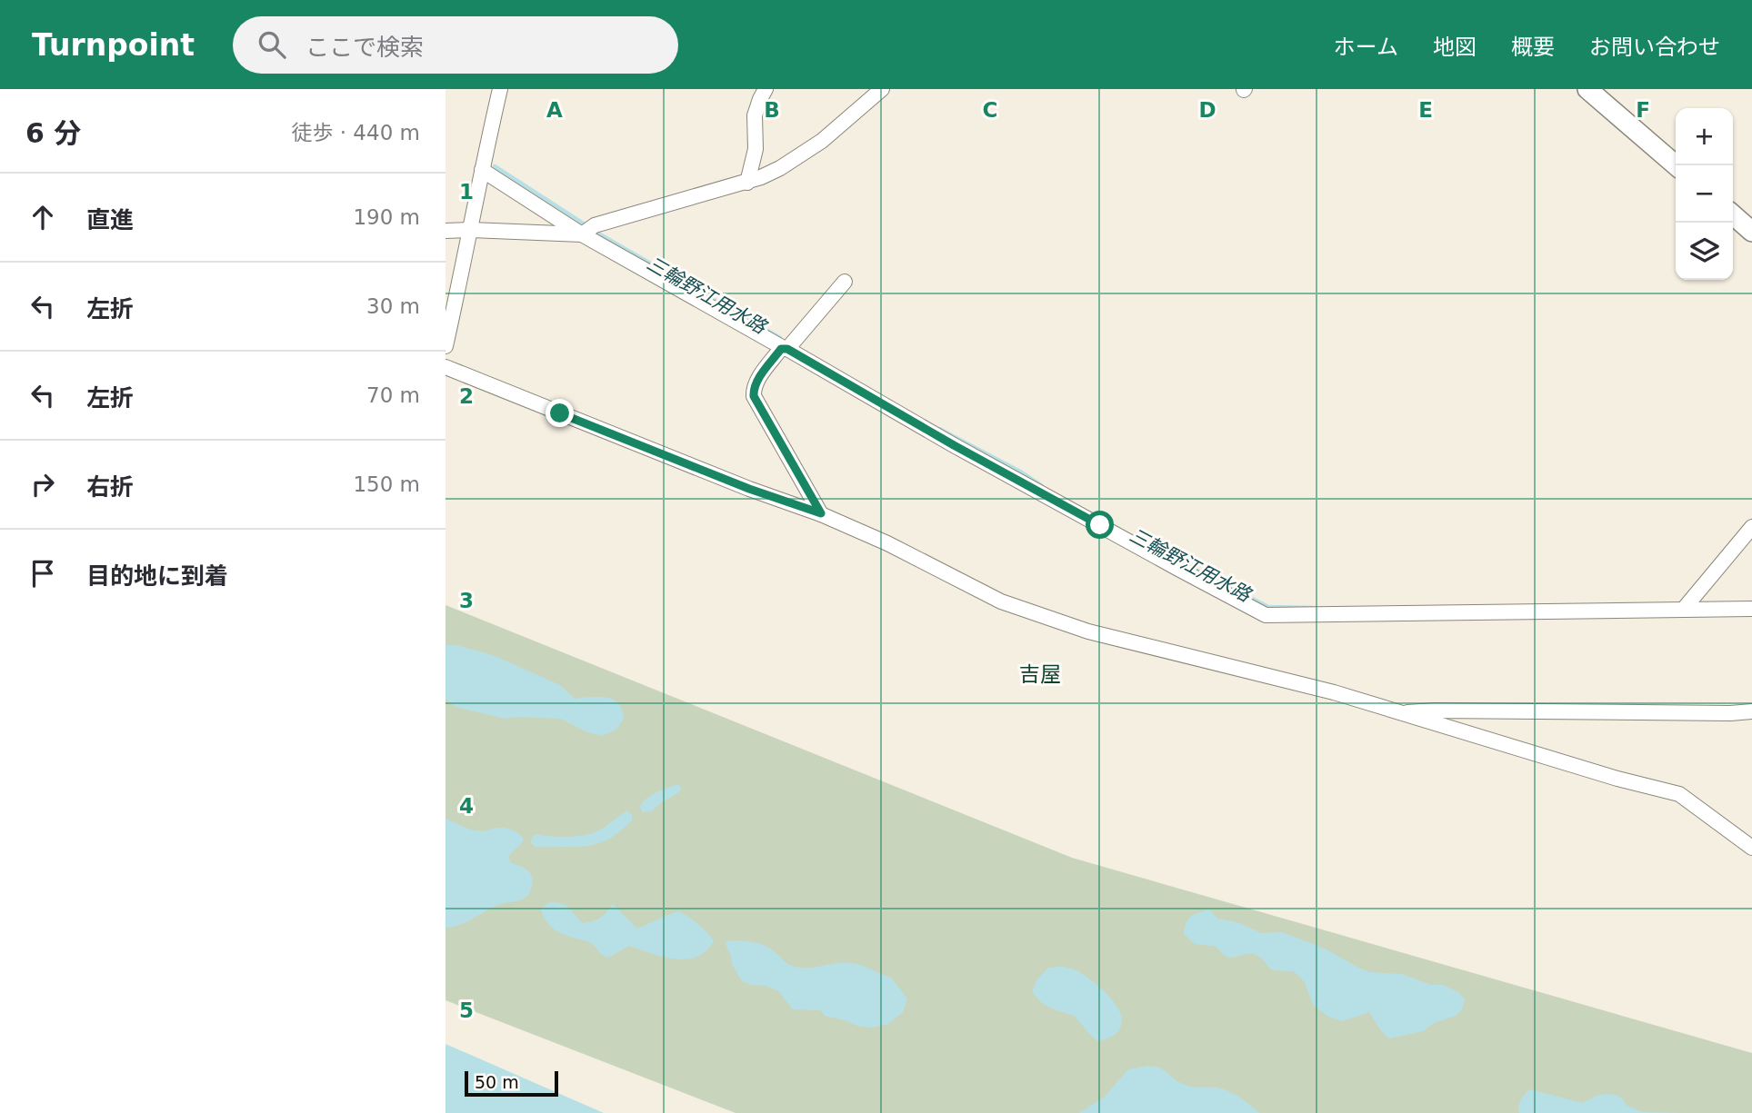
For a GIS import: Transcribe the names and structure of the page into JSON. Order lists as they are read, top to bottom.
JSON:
{
  "districts": ["吉屋"],
  "water": ["三輪野江用水路"],
  "scale_bar": "50 m",
  "page": {
    "header": "Turnpoint",
    "search": "ここで検索",
    "nav": [
      "ホーム",
      "地図",
      "概要",
      "お問い合わせ"
    ],
    "heading": ["6 分", "徒歩 · 440 m"],
    "map_buttons": ["+", "−"],
    "list": [
      ["直進", "190 m"],
      ["左折", "30 m"],
      ["左折", "70 m"],
      ["右折", "150 m"],
      "目的地に到着"
    ],
    "scale": "50 m"
  },
  "grid": {
    "columns": [
      "A",
      "B",
      "C",
      "D",
      "E",
      "F"
    ],
    "rows": [
      "1",
      "2",
      "3",
      "4",
      "5"
    ]
  }
}
